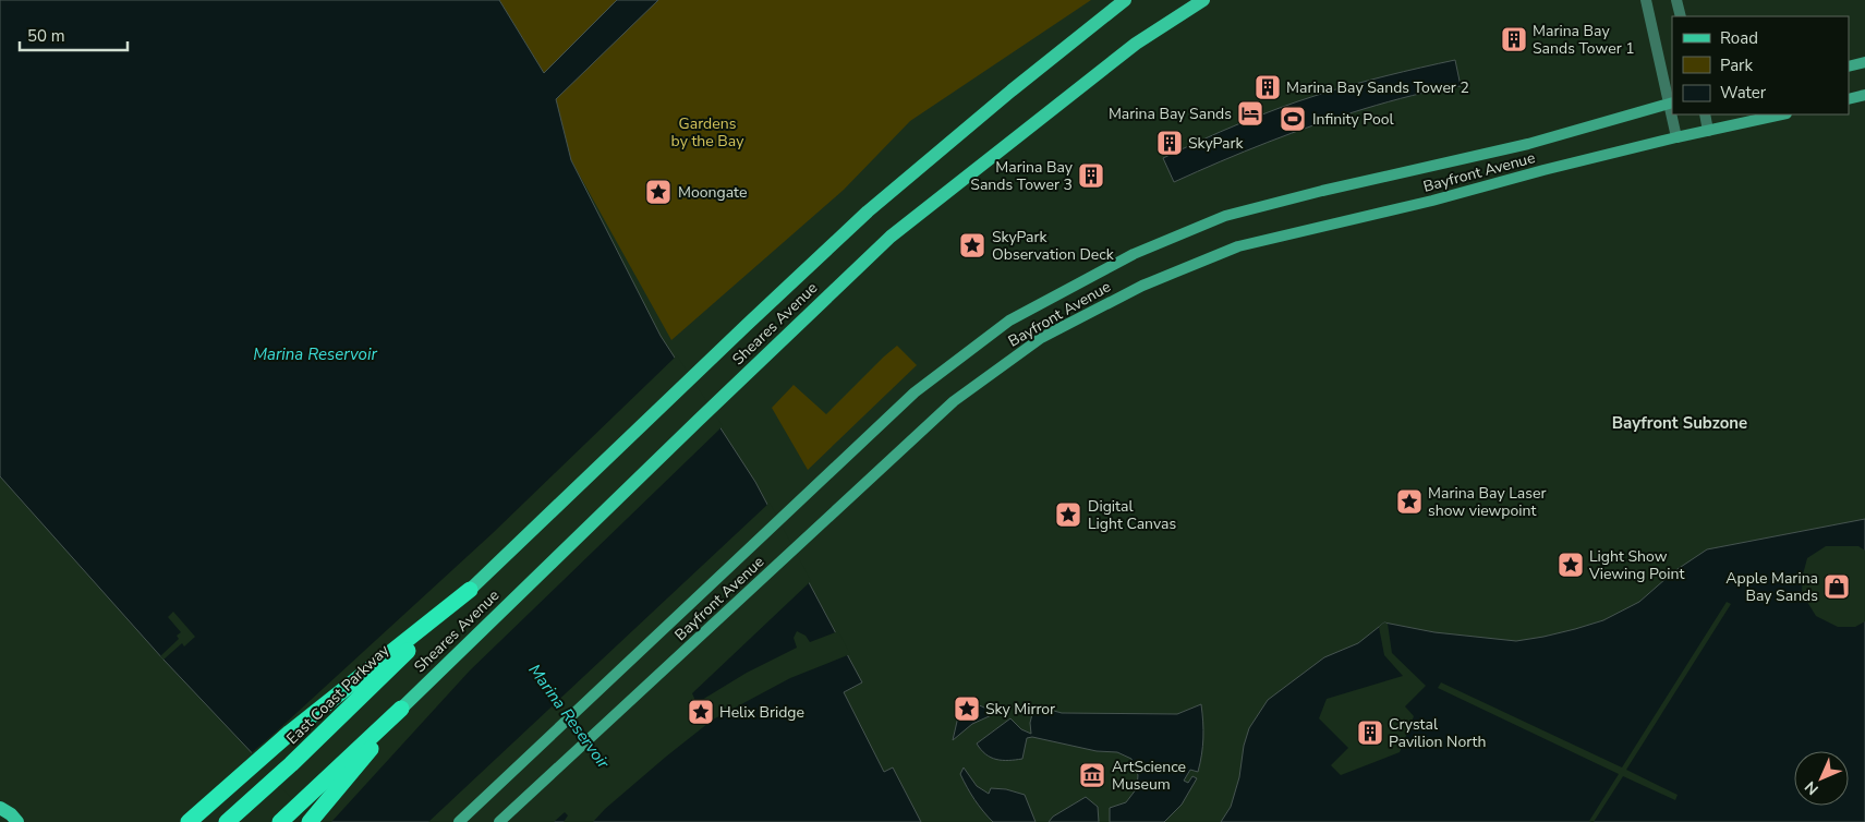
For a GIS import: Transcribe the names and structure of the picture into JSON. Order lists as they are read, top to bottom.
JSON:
{
  "streets": {
    "highway": ["East Coast Parkway"],
    "main road": ["Bayfront Avenue", "Sheares Avenue"]
  },
  "crossings": [
    ["Sheares Avenue", "East Coast Parkway"]
  ],
  "districts": ["Bayfront Subzone"],
  "water": ["Marina Reservoir"],
  "parks": ["Gardens by the Bay"],
  "places": {
    "building": [
      "Marina Bay Sands Tower 1",
      "Marina Bay Sands Tower 2",
      "SkyPark",
      "Marina Bay Sands Tower 3",
      "Crystal Pavilion North"
    ],
    "hotel": ["Marina Bay Sands"],
    "sports": ["Infinity Pool"],
    "place": [
      "Moongate",
      "SkyPark Observation Deck",
      "Marina Bay Laser show viewpoint",
      "Digital Light Canvas",
      "Light Show Viewing Point",
      "Sky Mirror",
      "Helix Bridge"
    ],
    "shop": ["Apple Marina Bay Sands"],
    "museum": ["ArtScience Museum"]
  },
  "legend": ["Road", "Park", "Water"],
  "scale_bar": "50 m",
  "north": "bottom left"
}
